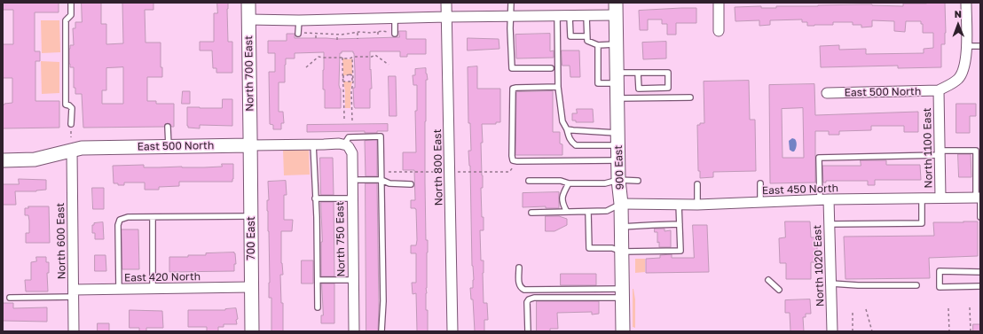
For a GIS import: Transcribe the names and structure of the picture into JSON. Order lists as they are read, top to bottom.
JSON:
{
  "streets": {
    "street": [
      "North 700 East",
      "East 500 North",
      "North 1100 East",
      "North 800 East",
      "900 East",
      "East 450 North",
      "700 East",
      "North 750 East",
      "North 600 East",
      "North 1020 East",
      "East 420 North"
    ]
  },
  "crossings": [
    ["North 700 East", "East 500 North"],
    ["North 700 East", "700 East"],
    ["East 500 North", "North 1100 East"],
    ["East 500 North", "700 East"],
    ["East 500 North", "North 750 East"],
    ["East 500 North", "North 600 East"],
    ["North 1100 East", "East 450 North"],
    ["900 East", "East 450 North"],
    ["East 450 North", "North 1020 East"],
    ["700 East", "East 420 North"],
    ["North 600 East", "East 420 North"]
  ],
  "north": "top"
}
